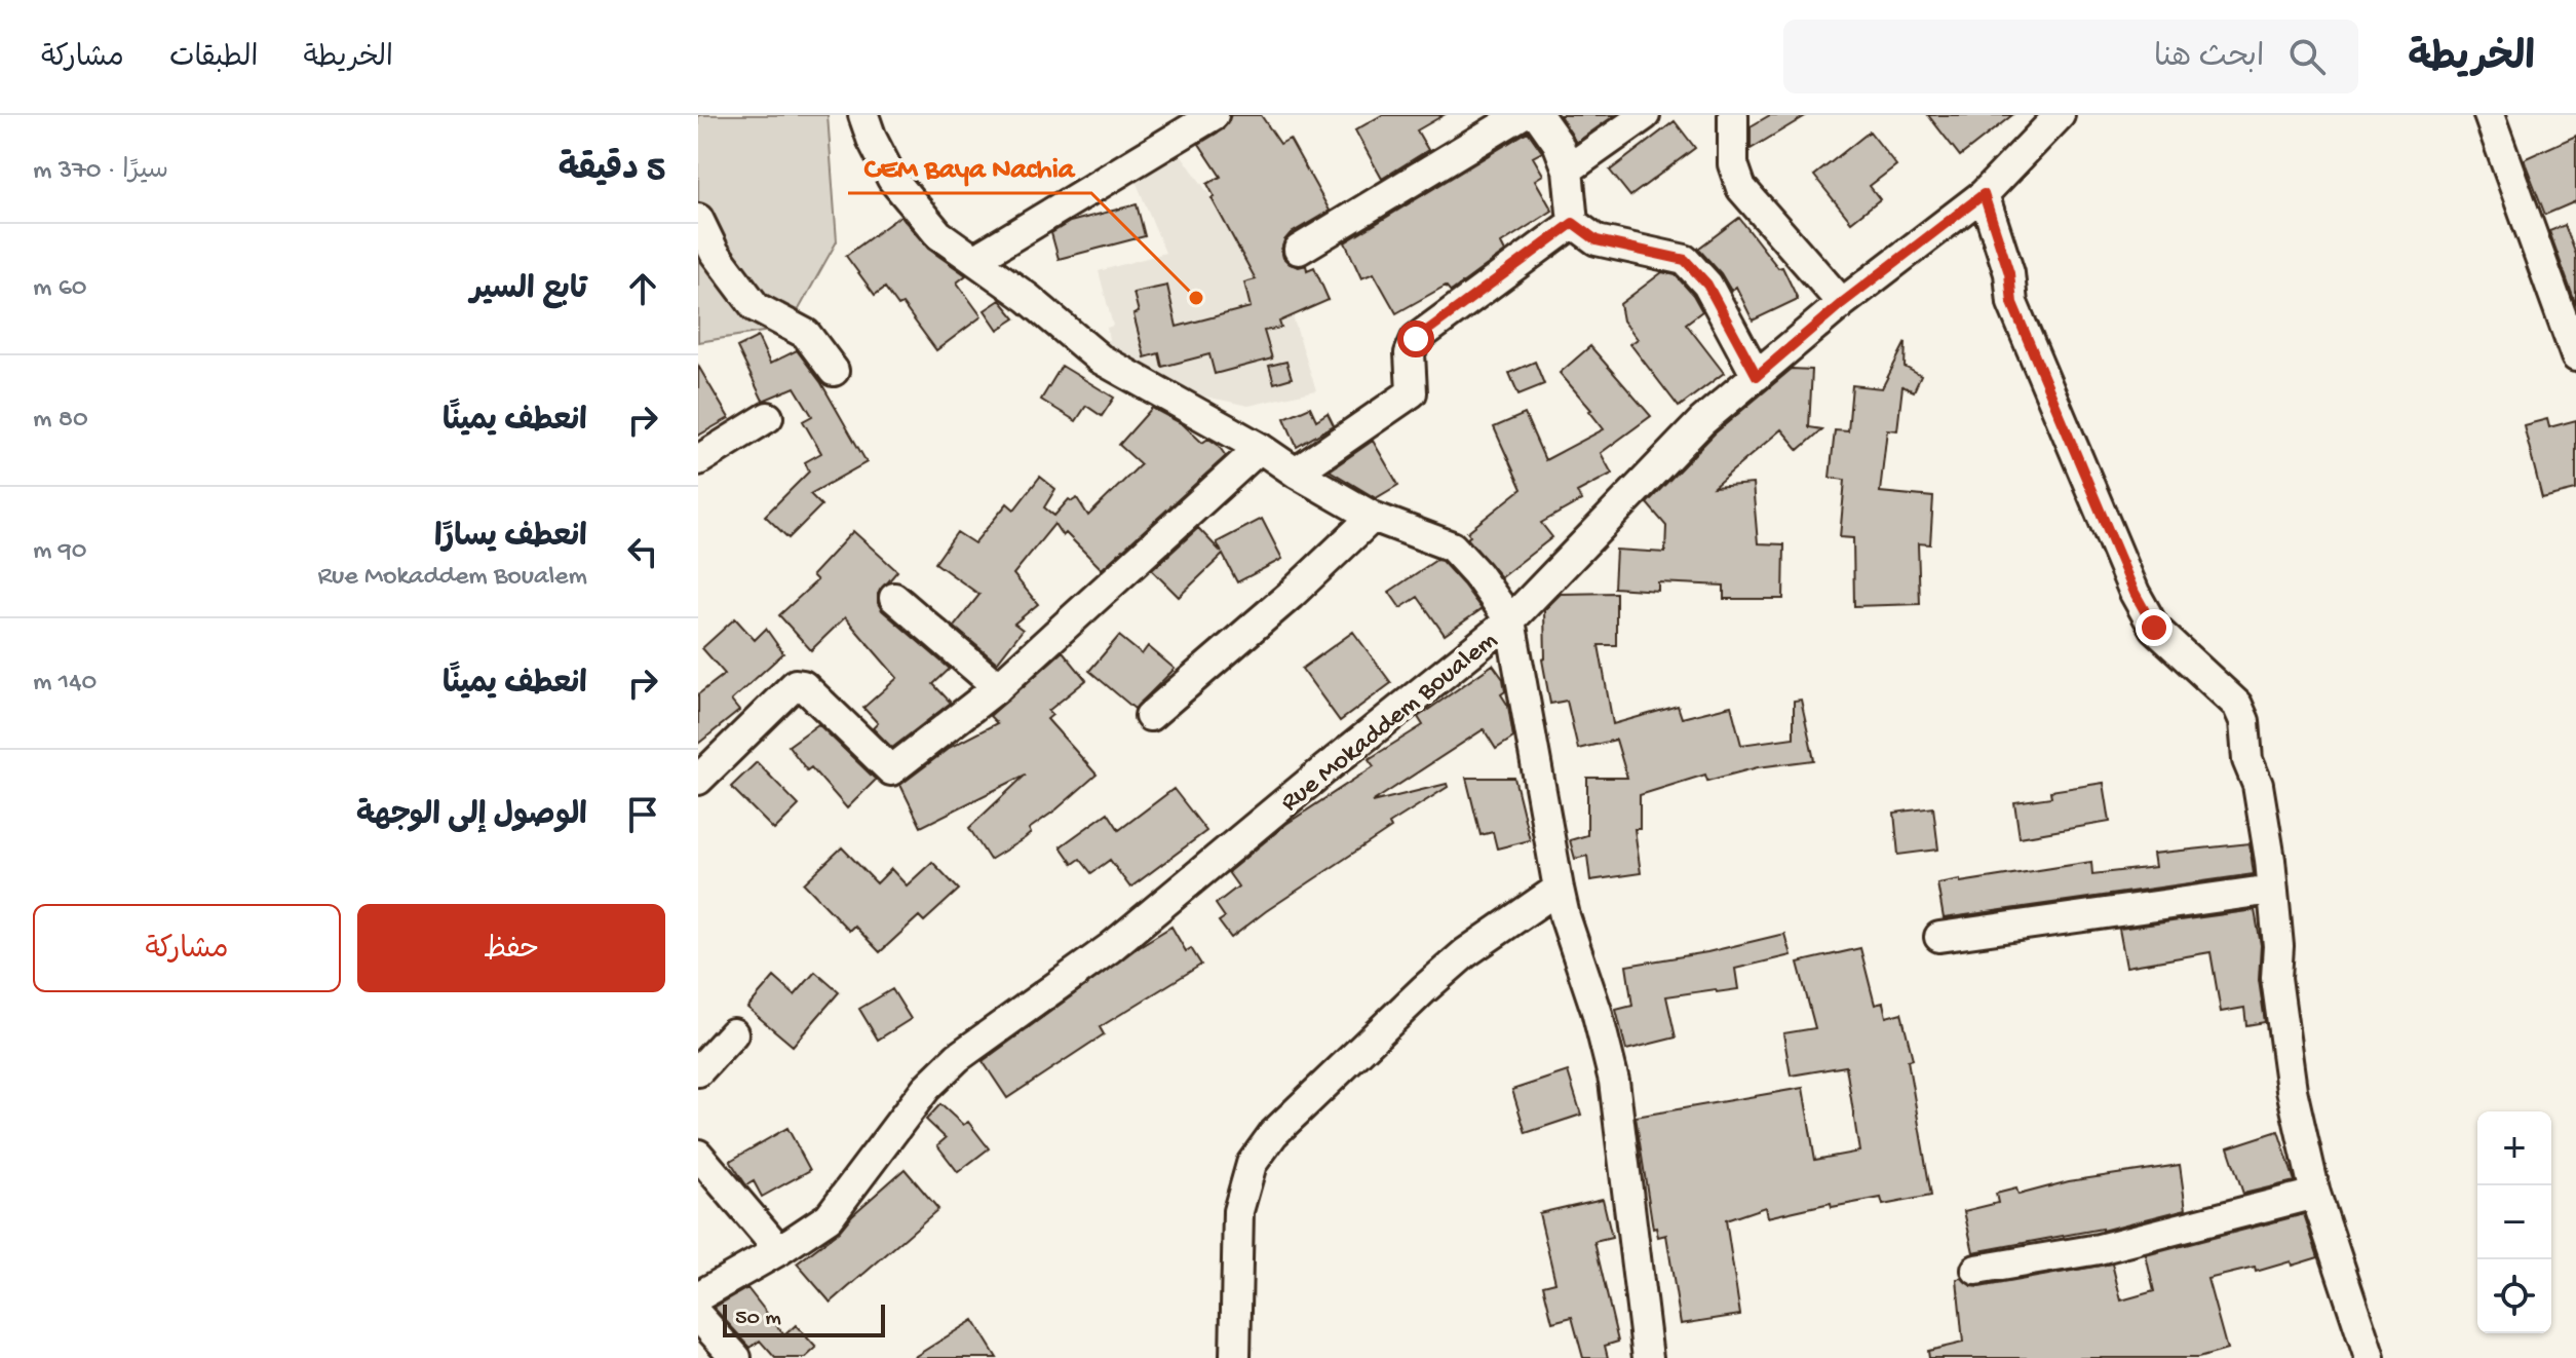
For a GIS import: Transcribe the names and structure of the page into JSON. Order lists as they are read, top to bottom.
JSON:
{
  "streets": {
    "street": ["Rue Mokaddem Boualem"]
  },
  "places": ["CEM Baya Nachia"],
  "scale_bar": "50 m",
  "page": {
    "header": "الخريطة",
    "search": "ابحث هنا",
    "nav": ["الخريطة", "الطبقات", "مشاركة"],
    "heading": ["5 دقيقة", "سيرًا · 370 m"],
    "list": [
      ["تابع السير", "60 m"],
      ["انعطف يمينًا", "80 m"],
      ["انعطف يسارًا", "Rue Mokaddem Boualem", "90 m"],
      ["انعطف يمينًا", "140 m"],
      "الوصول إلى الوجهة"
    ],
    "buttons": ["حفظ", "مشاركة"],
    "map_buttons": ["+", "−"],
    "scale": "50 m"
  }
}
